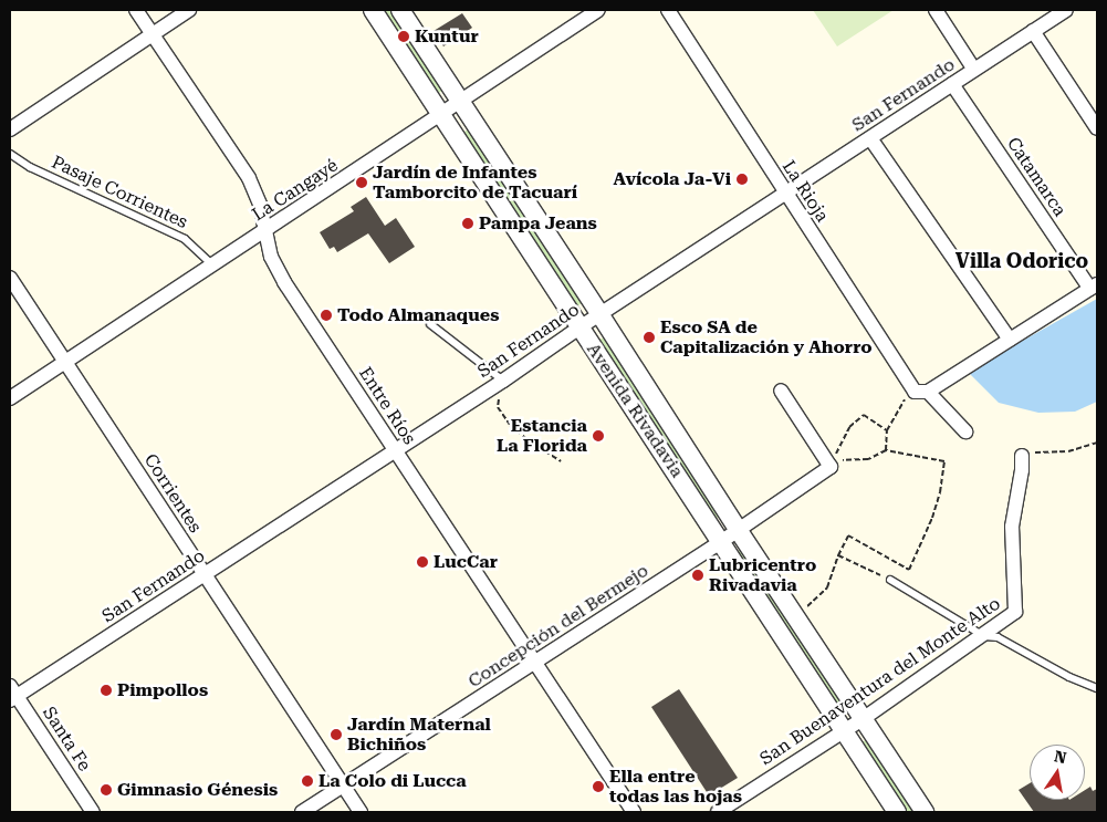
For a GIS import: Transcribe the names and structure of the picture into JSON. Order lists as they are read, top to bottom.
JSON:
{
  "streets": {
    "street": [
      "San Fernando",
      "Catamarca",
      "La Cangayé",
      "La Rioja",
      "Entre Ríos",
      "Avenida Rivadavia",
      "Corrientes",
      "Concepción del Bermejo",
      "San Buenaventura del Monte Alto",
      "Santa Fe"
    ],
    "lane": ["Pasaje Corrientes"]
  },
  "crossings": [
    ["San Fernando", "Catamarca"],
    ["San Fernando", "La Rioja"],
    ["San Fernando", "Entre Ríos"],
    ["San Fernando", "Avenida Rivadavia"],
    ["San Fernando", "Corrientes"],
    ["San Fernando", "Santa Fe"],
    ["La Cangayé", "Pasaje Corrientes"],
    ["La Cangayé", "Entre Ríos"],
    ["La Cangayé", "Avenida Rivadavia"],
    ["La Cangayé", "Corrientes"],
    ["Entre Ríos", "Concepción del Bermejo"],
    ["Avenida Rivadavia", "Concepción del Bermejo"],
    ["Avenida Rivadavia", "San Buenaventura del Monte Alto"],
    ["Corrientes", "Concepción del Bermejo"]
  ],
  "districts": ["Villa Odorico"],
  "places": [
    "Kuntur",
    "Avícola Ja-Vi",
    "Jardín de Infantes Tamborcito de Tacuarí",
    "Pampa Jeans",
    "Todo Almanaques",
    "Esco SA de Capitalización y Ahorro",
    "Estancia La Florida",
    "LucCar",
    "Lubricentro Rivadavia",
    "Pimpollos",
    "Jardín Maternal Bichiños",
    "La Colo di Lucca",
    "Ella entre todas las hojas",
    "Gimnasio Génesis"
  ],
  "north": "top"
}
